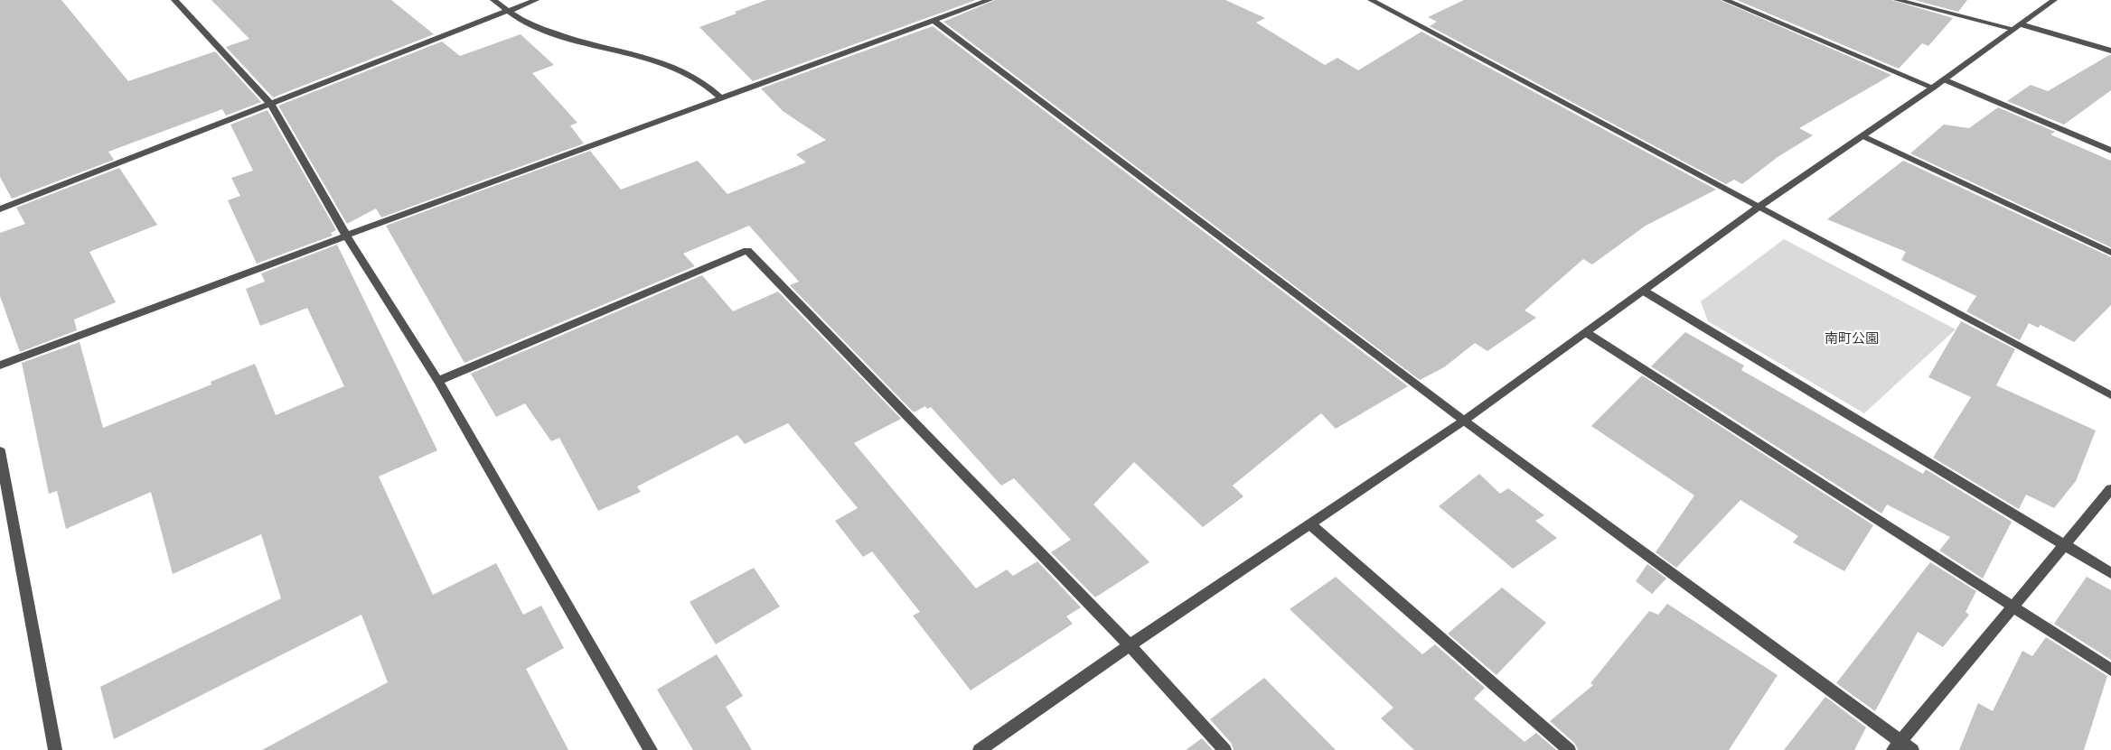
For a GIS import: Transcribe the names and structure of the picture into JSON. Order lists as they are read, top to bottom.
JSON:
{
  "parks": ["南町公園"]
}
